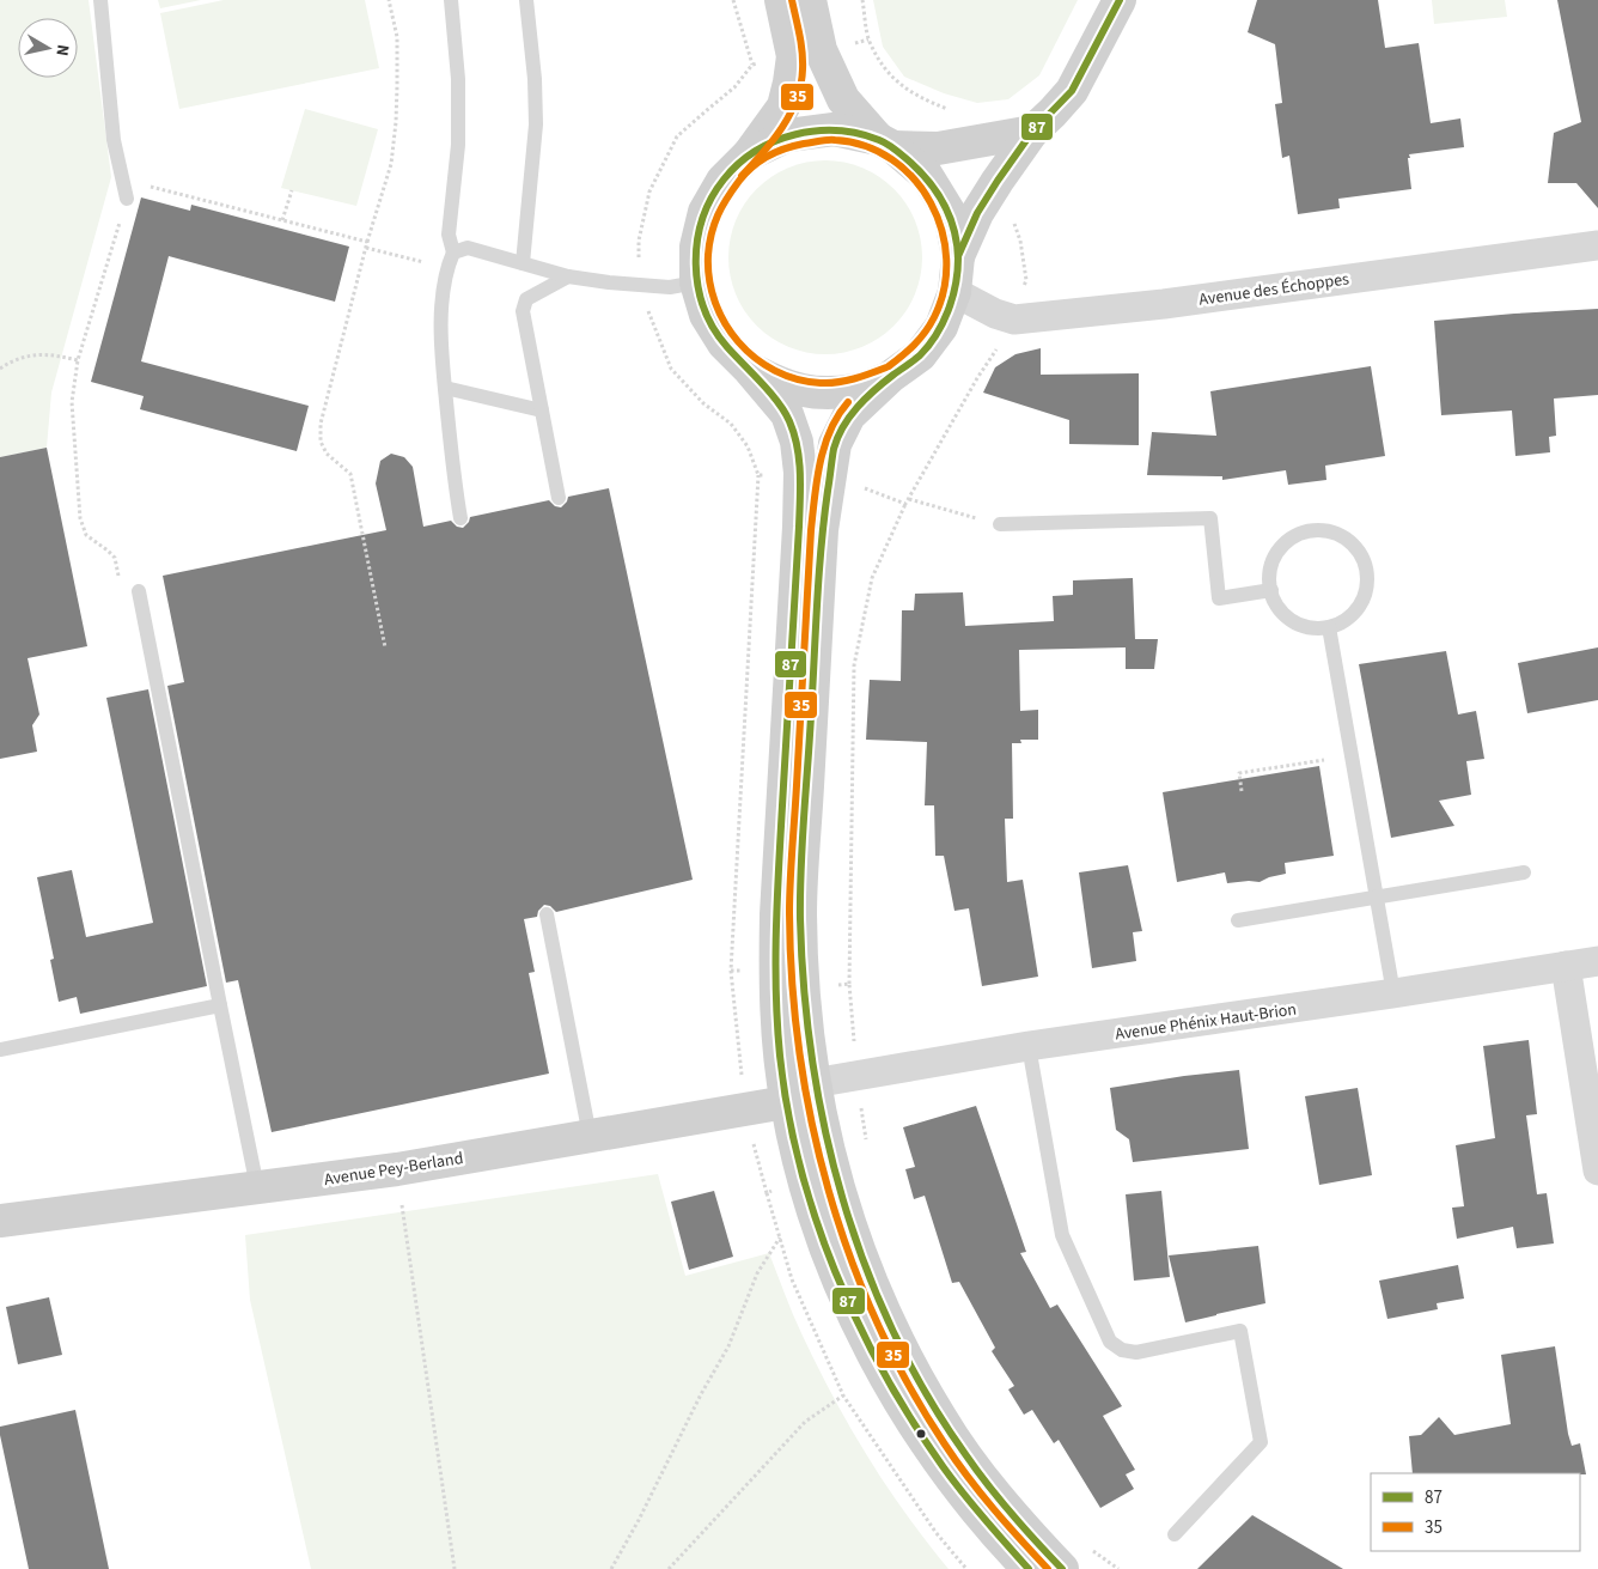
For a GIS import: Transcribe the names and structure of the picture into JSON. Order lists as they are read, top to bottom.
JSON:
{
  "streets": {
    "main road": ["Avenue Pey-Berland"],
    "street": ["Avenue des Échoppes", "Avenue Phénix Haut-Brion"]
  },
  "lines": ["transit line 87", "transit line 35"],
  "legend": ["87", "35"],
  "north": "right"
}
